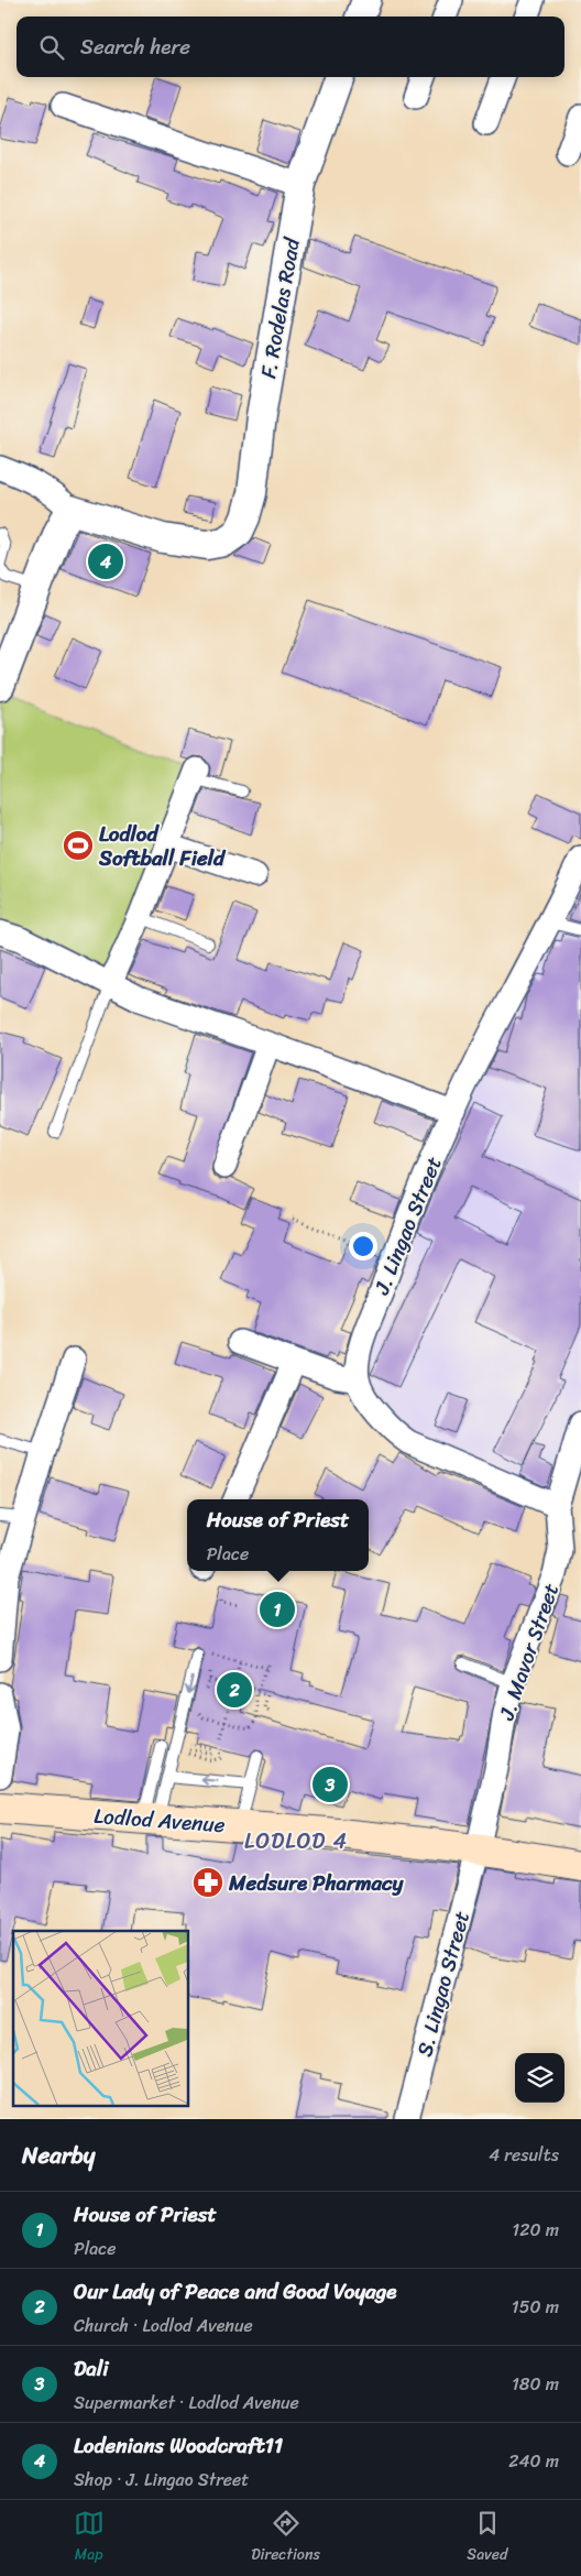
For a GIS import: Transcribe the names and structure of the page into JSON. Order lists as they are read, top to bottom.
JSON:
{
  "streets": {
    "main road": ["Lodlod Avenue"],
    "street": [
      "F. Rodelas Road",
      "J. Lingao Street",
      "J. Mavor Street",
      "S. Lingao Street"
    ]
  },
  "crossings": [
    ["J. Mavor Street", "Lodlod Avenue"],
    ["J. Mavor Street", "S. Lingao Street"],
    ["Lodlod Avenue", "S. Lingao Street"]
  ],
  "districts": ["LODLOD 4"],
  "places": {
    "sports": ["Lodlod Softball Field"],
    "pharmacy": ["Medsure Pharmacy"]
  },
  "page": {
    "search": "Search here",
    "pins": [
      "4",
      "1",
      "2",
      "3"
    ],
    "popup": ["House of Priest", "Place"],
    "heading": ["Nearby", "4 results"],
    "list": [
      {
        "mark": "1",
        "name": "House of Priest",
        "note": "Place",
        "value": "120 m"
      },
      {
        "mark": "2",
        "name": "Our Lady of Peace and Good Voyage",
        "note": "Church · Lodlod Avenue",
        "value": "150 m"
      },
      {
        "mark": "3",
        "name": "Dali",
        "note": "Supermarket · Lodlod Avenue",
        "value": "180 m"
      },
      {
        "mark": "4",
        "name": "Lodenians Woodcraft11",
        "note": "Shop · J. Lingao Street",
        "value": "240 m"
      }
    ],
    "nav": ["Map", "Directions", "Saved"]
  }
}
